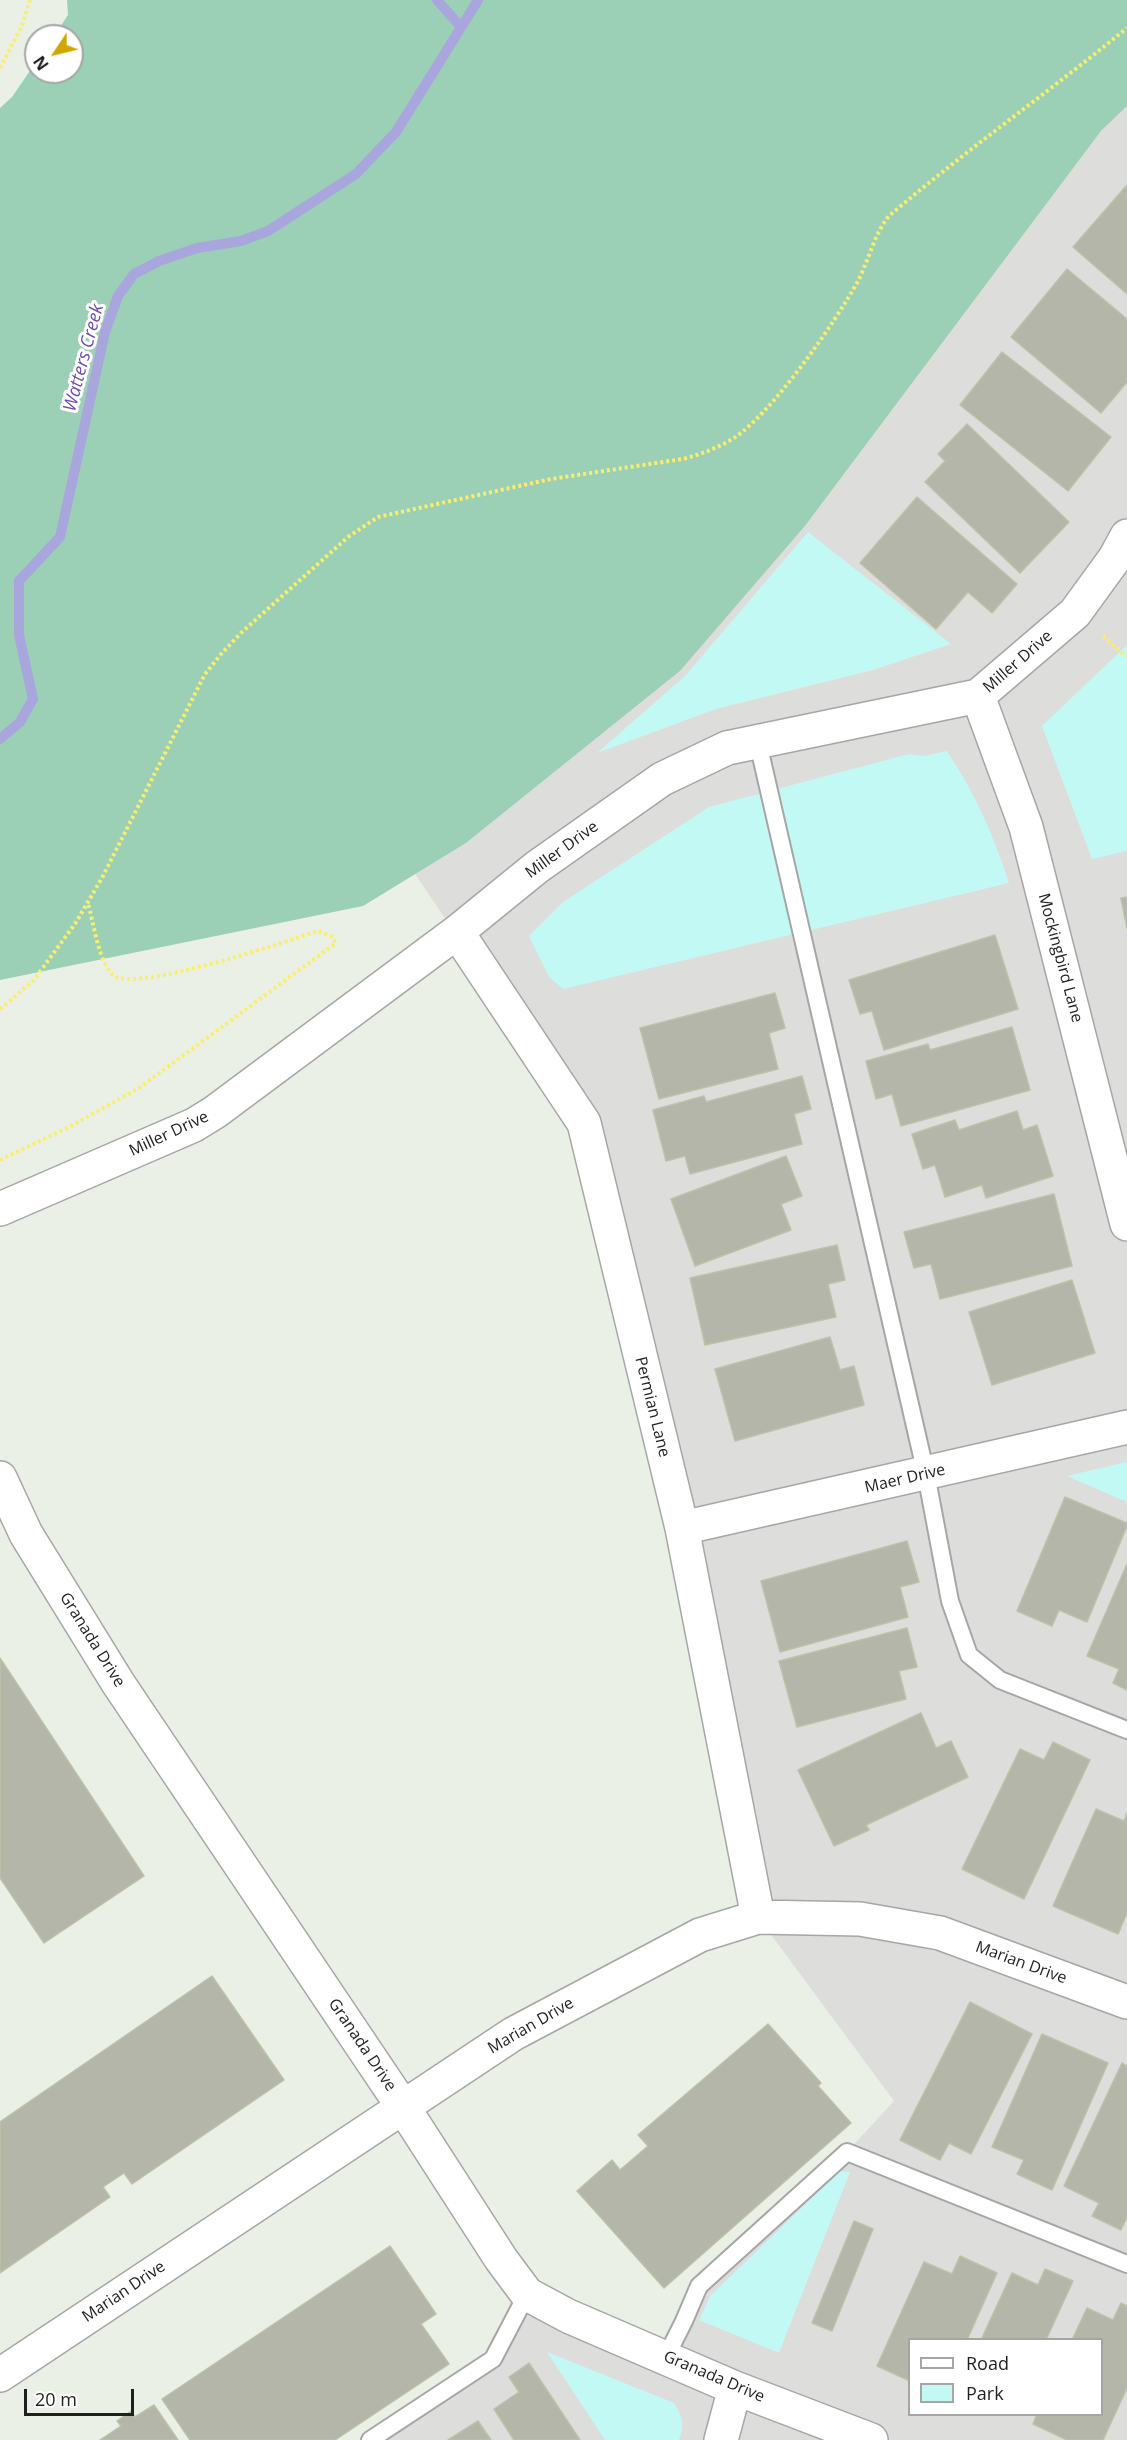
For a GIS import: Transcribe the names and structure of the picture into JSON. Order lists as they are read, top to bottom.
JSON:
{
  "streets": {
    "street": [
      "Miller Drive",
      "Mockingbird Lane",
      "Permian Lane",
      "Maer Drive",
      "Granada Drive",
      "Marian Drive"
    ]
  },
  "crossings": [
    ["Miller Drive", "Mockingbird Lane"],
    ["Miller Drive", "Permian Lane"],
    ["Permian Lane", "Maer Drive"],
    ["Permian Lane", "Marian Drive"],
    ["Granada Drive", "Marian Drive"]
  ],
  "water": ["Watters Creek"],
  "legend": ["Road", "Park"],
  "scale_bar": "20 m",
  "north": "bottom left"
}
